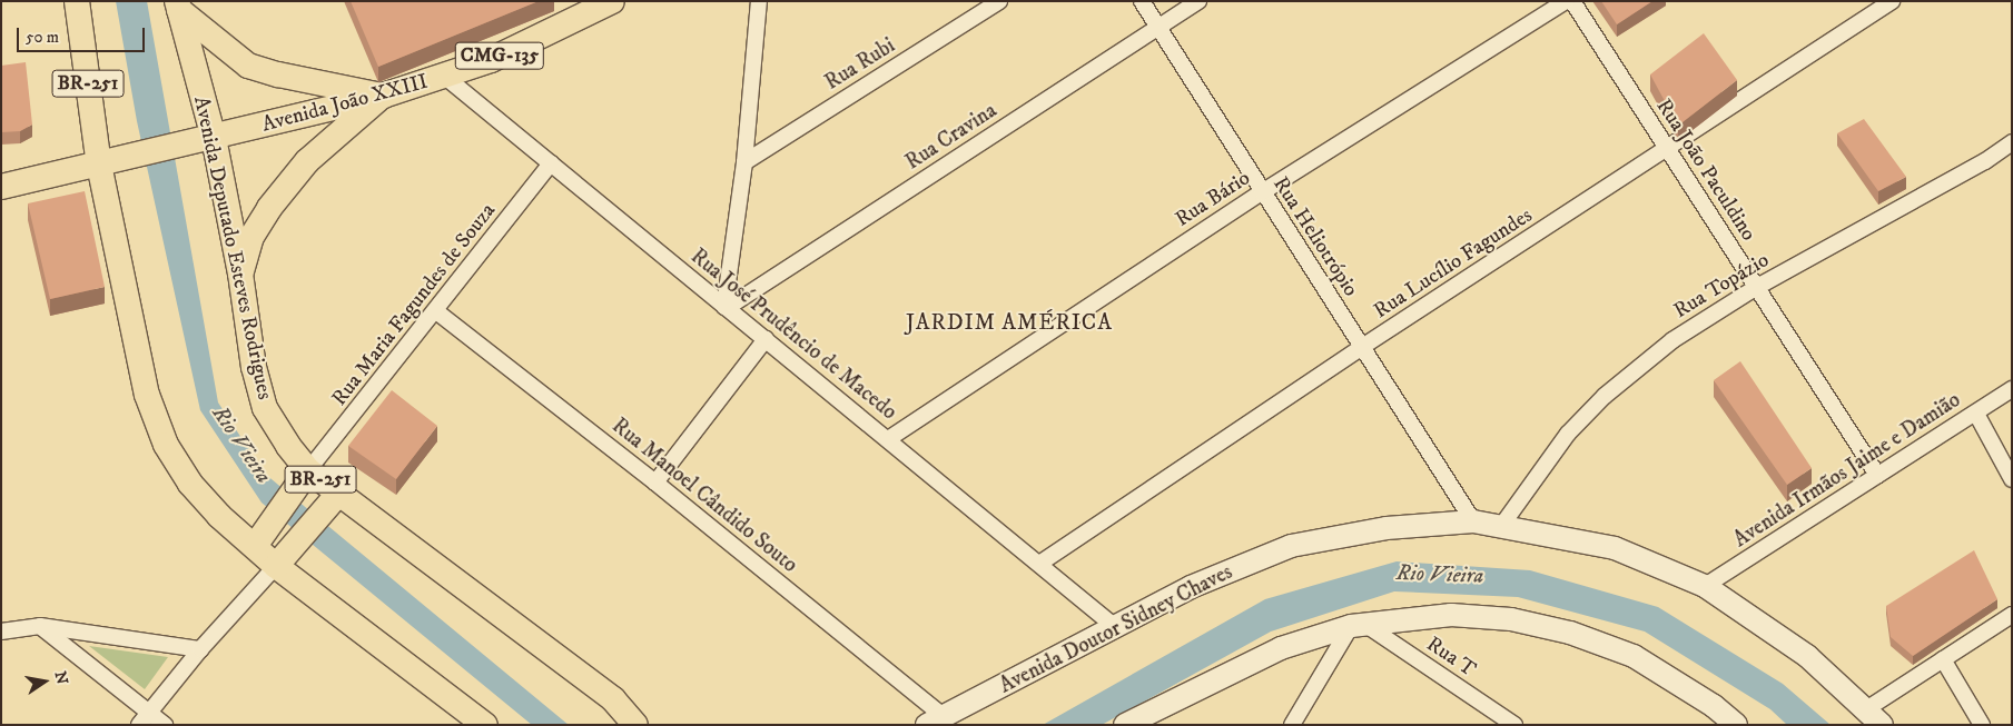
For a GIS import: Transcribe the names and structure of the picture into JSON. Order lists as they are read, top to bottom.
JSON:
{
  "streets": {
    "main road": [
      "CMG-135",
      "BR-251",
      "Avenida João XXIII",
      "Avenida Deputado Esteves Rodrigues",
      "Avenida Doutor Sidney Chaves"
    ],
    "street": [
      "Rua Rubi",
      "Rua Cravina",
      "Rua João Paculdino",
      "Rua Bário",
      "Rua Heliotrópio",
      "Rua Lucílio Fagundes",
      "Rua Topázio",
      "Rua Maria Fagundes de Souza",
      "Rua José Prudêncio de Macedo",
      "Avenida Irmãos Jaime e Damião",
      "Rua Manoel Cândido Souto",
      "Rua T"
    ]
  },
  "crossings": [
    ["CMG-135", "BR-251"],
    ["CMG-135", "Avenida João XXIII"],
    ["BR-251", "Avenida João XXIII"],
    ["Avenida João XXIII", "Avenida Deputado Esteves Rodrigues"],
    ["Avenida João XXIII", "Rua José Prudêncio de Macedo"],
    ["Rua Cravina", "Rua Heliotrópio"],
    ["Rua Cravina", "Rua José Prudêncio de Macedo"],
    ["Rua João Paculdino", "Rua Lucílio Fagundes"],
    ["Rua João Paculdino", "Rua Topázio"],
    ["Rua João Paculdino", "Avenida Irmãos Jaime e Damião"],
    ["Rua Bário", "Rua Heliotrópio"],
    ["Rua Bário", "Rua José Prudêncio de Macedo"],
    ["Rua Heliotrópio", "Rua Lucílio Fagundes"],
    ["Rua Heliotrópio", "Avenida Doutor Sidney Chaves"],
    ["Avenida Deputado Esteves Rodrigues", "Rua Maria Fagundes de Souza"],
    ["Rua Lucílio Fagundes", "Rua José Prudêncio de Macedo"],
    ["Rua Topázio", "Avenida Doutor Sidney Chaves"],
    ["Rua Maria Fagundes de Souza", "Rua José Prudêncio de Macedo"],
    ["Rua Maria Fagundes de Souza", "Rua Manoel Cândido Souto"],
    ["Rua José Prudêncio de Macedo", "Avenida Doutor Sidney Chaves"],
    ["Avenida Irmãos Jaime e Damião", "Avenida Doutor Sidney Chaves"],
    ["Rua Manoel Cândido Souto", "Avenida Doutor Sidney Chaves"]
  ],
  "districts": ["JARDIM AMÉRICA"],
  "water": ["Rio Vieira"],
  "scale_bar": "50 m",
  "north": "right"
}
